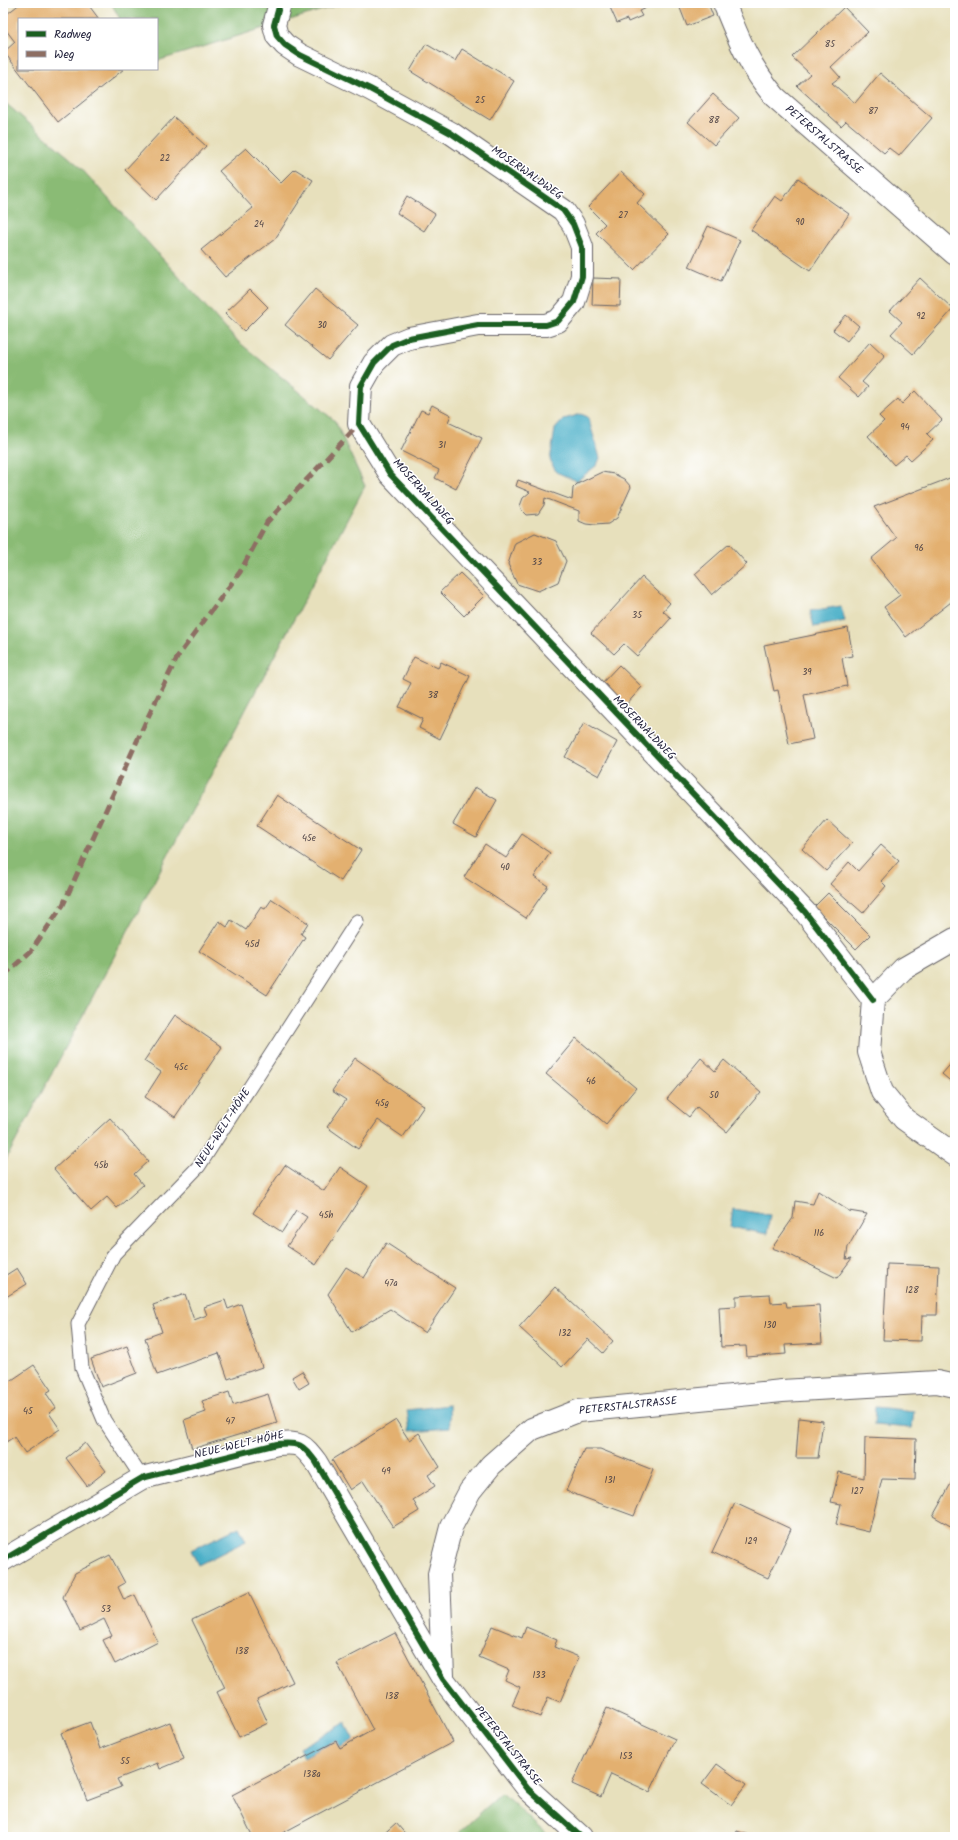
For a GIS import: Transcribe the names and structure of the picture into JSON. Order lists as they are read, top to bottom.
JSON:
{
  "streets": {
    "street": ["PETERSTALSTRASSE", "MOSERWALDWEG", "NEUE-WELT-HÖHE"]
  },
  "crossings": [
    ["PETERSTALSTRASSE", "NEUE-WELT-HÖHE"]
  ],
  "house_numbers": [
    "85",
    "25",
    "87",
    "88",
    "22",
    "27",
    "90",
    "24",
    "92",
    "30",
    "94",
    "31",
    "96",
    "33",
    "35",
    "39",
    "38",
    "45e",
    "40",
    "45d",
    "45c",
    "46",
    "50",
    "45g",
    "45b",
    "45h",
    "116",
    "47a",
    "128",
    "130",
    "132",
    "45",
    "47",
    "49",
    "131",
    "127",
    "129",
    "53",
    "138",
    "133",
    "138",
    "153",
    "55",
    "138a"
  ],
  "legend": ["Radweg", "Weg"]
}
